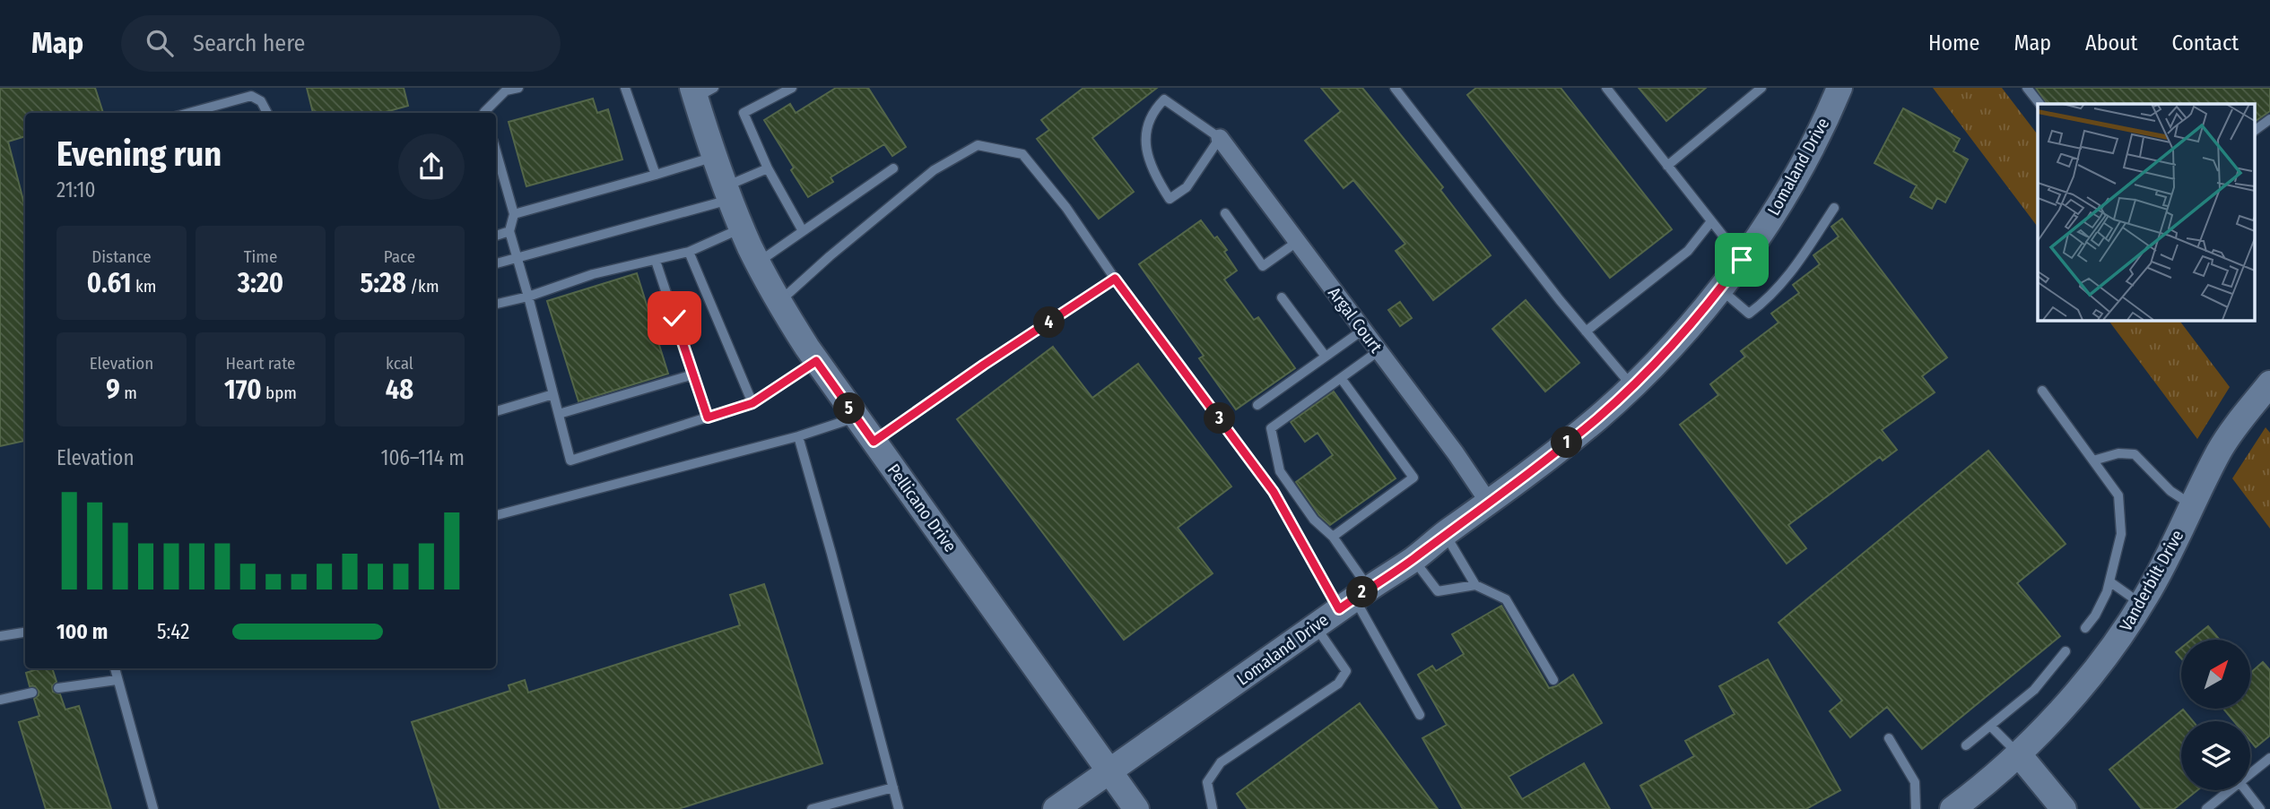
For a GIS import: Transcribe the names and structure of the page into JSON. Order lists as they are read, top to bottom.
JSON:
{
  "streets": {
    "street": [
      "Lomaland Drive",
      "Argal Court",
      "Pellicano Drive",
      "Vanderbilt Drive"
    ]
  },
  "crossings": [
    ["Lomaland Drive", "Argal Court"],
    ["Lomaland Drive", "Pellicano Drive"]
  ],
  "north": "top right",
  "page": {
    "header": "Map",
    "search": "Search here",
    "nav": [
      "Home",
      "Map",
      "About",
      "Contact"
    ],
    "heading": ["Evening run", "21:10"],
    "stats": [
      ["Distance", "0.61 km"],
      ["Time", "3:20"],
      ["Pace", "5:28 /km"],
      ["Elevation", "9 m"],
      ["Heart rate", "170 bpm"],
      ["kcal", "48"]
    ],
    "pins": [
      "4",
      "5",
      "3",
      "1",
      "2"
    ],
    "chart": ["Elevation", "106–114 m"],
    "list": [
      {
        "name": "100 m",
        "note": "5:42"
      }
    ]
  }
}
